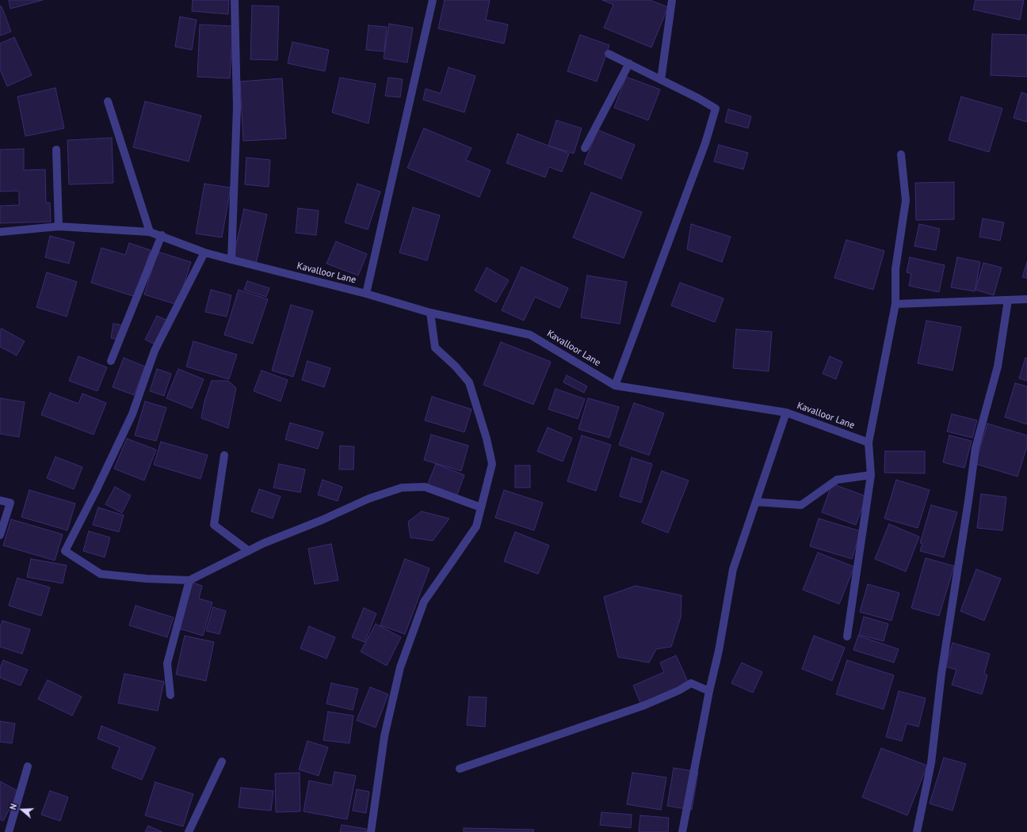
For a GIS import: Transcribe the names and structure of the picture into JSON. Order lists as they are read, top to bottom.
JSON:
{
  "streets": {
    "street": ["Kavalloor Lane"]
  },
  "north": "left"
}
